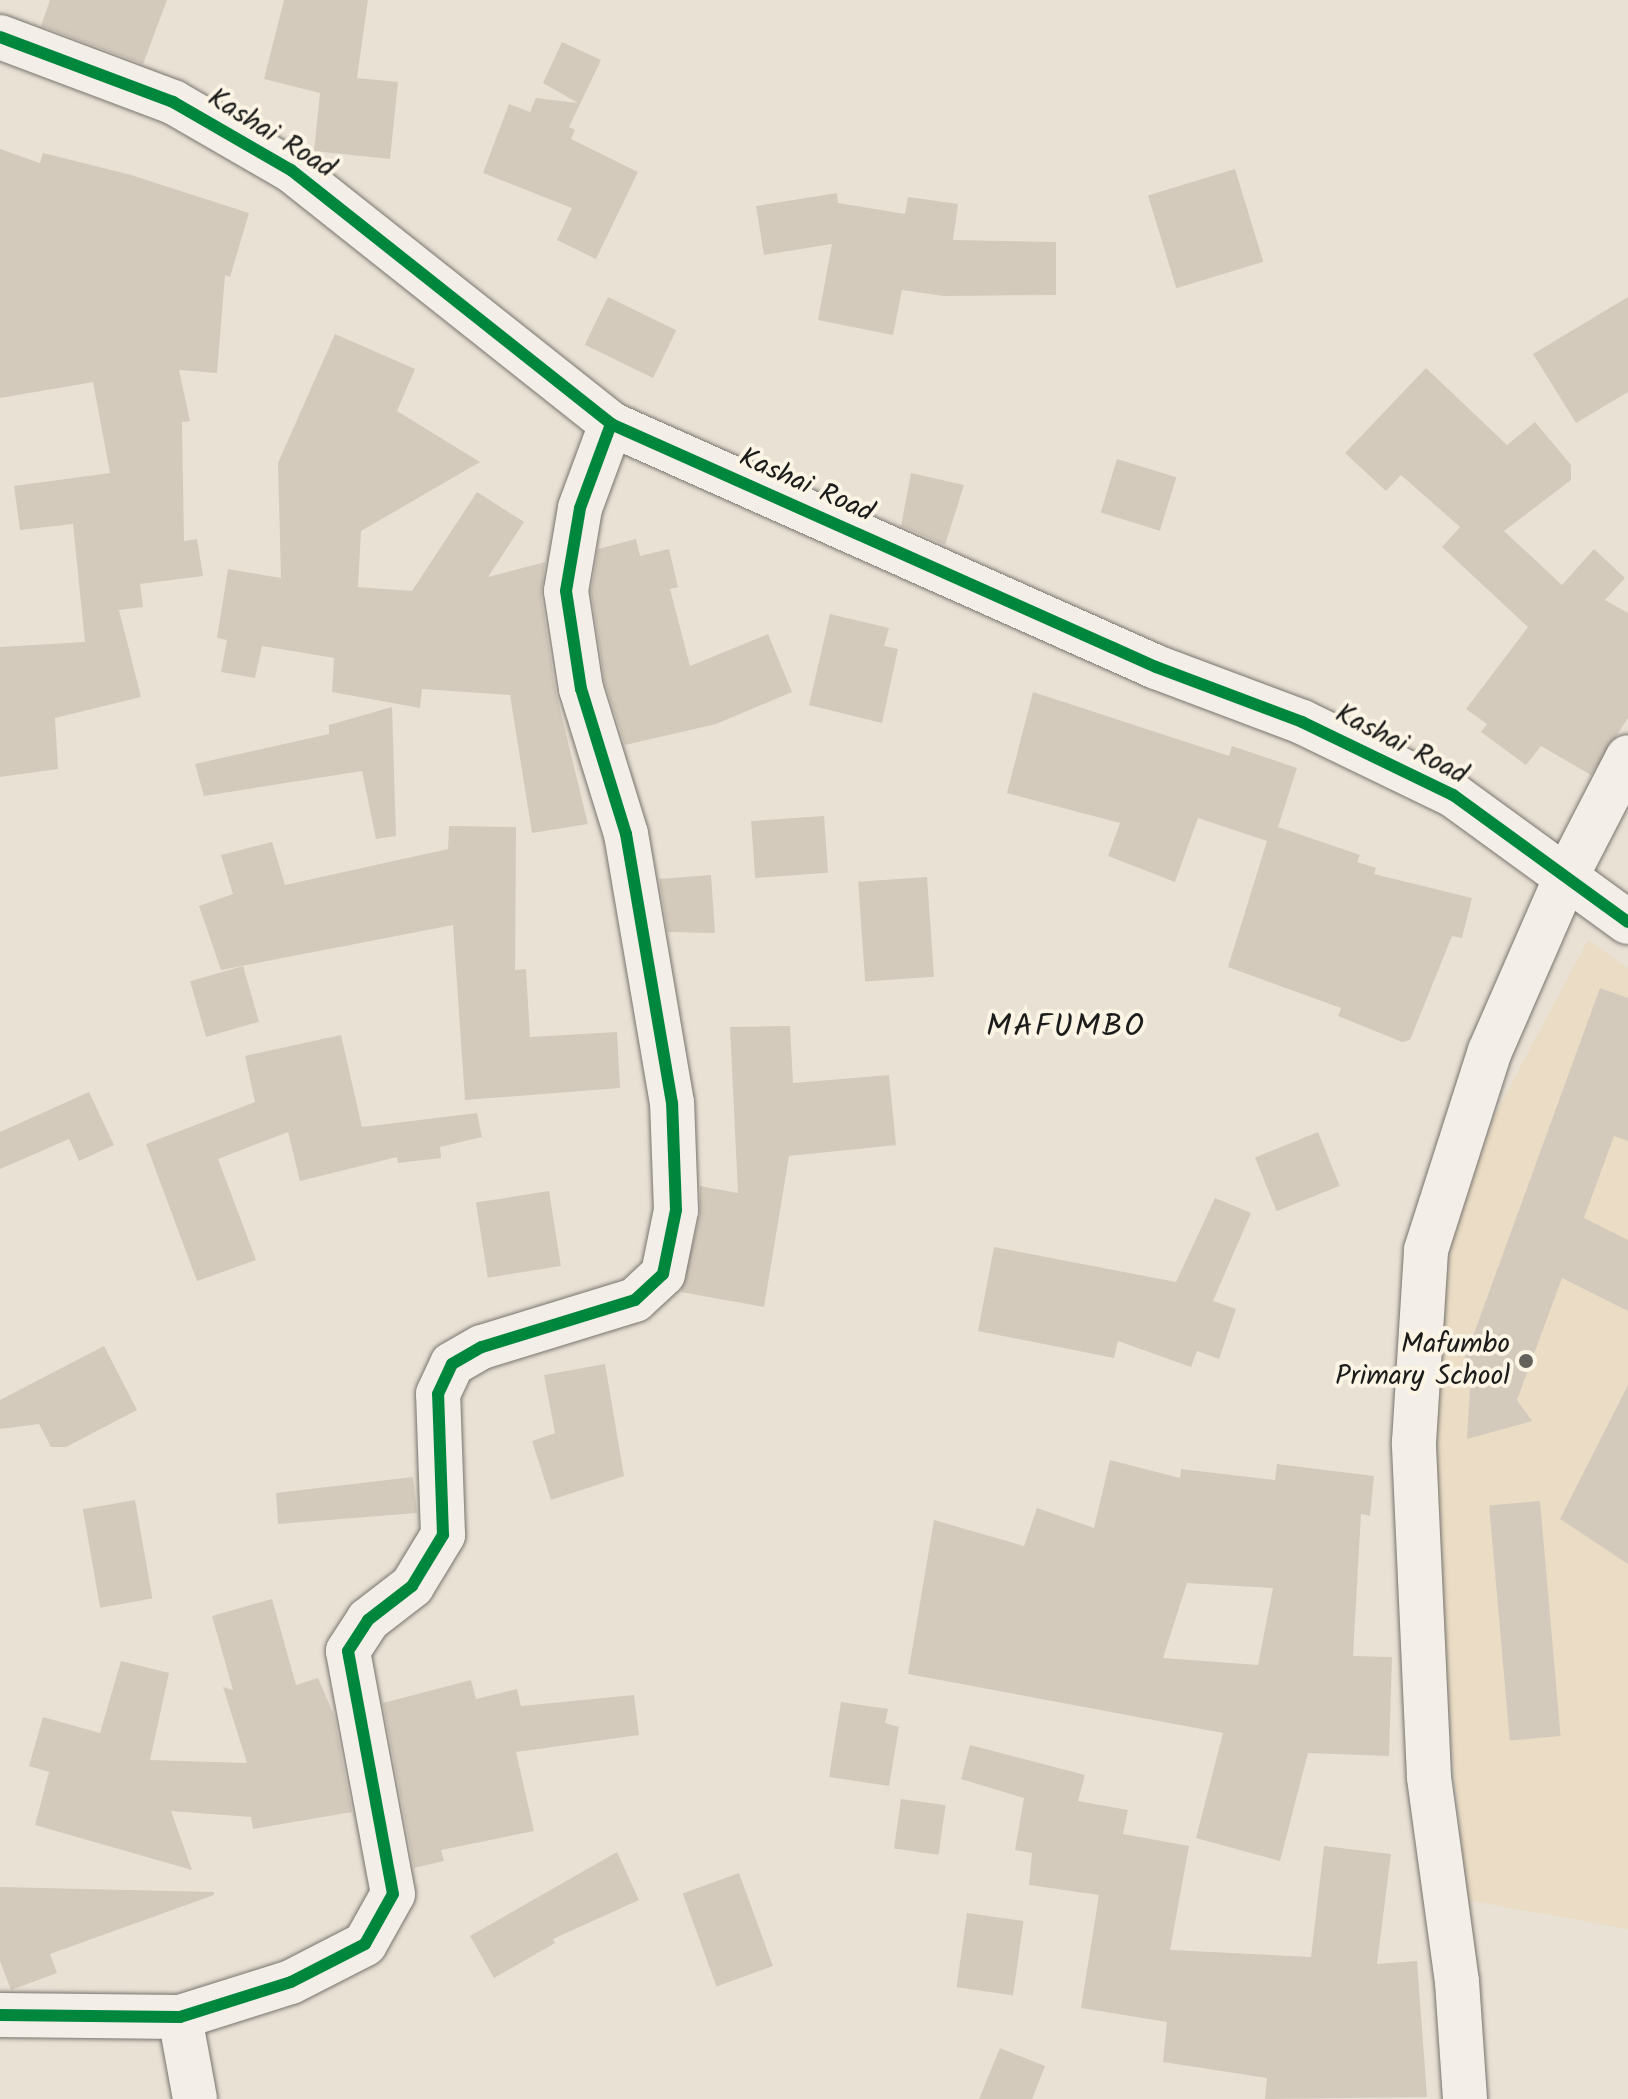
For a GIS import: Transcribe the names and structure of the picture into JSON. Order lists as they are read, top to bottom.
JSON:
{
  "streets": {
    "street": ["Kashai Road"]
  },
  "districts": ["MAFUMBO"],
  "places": ["Mafumbo Primary School"]
}
